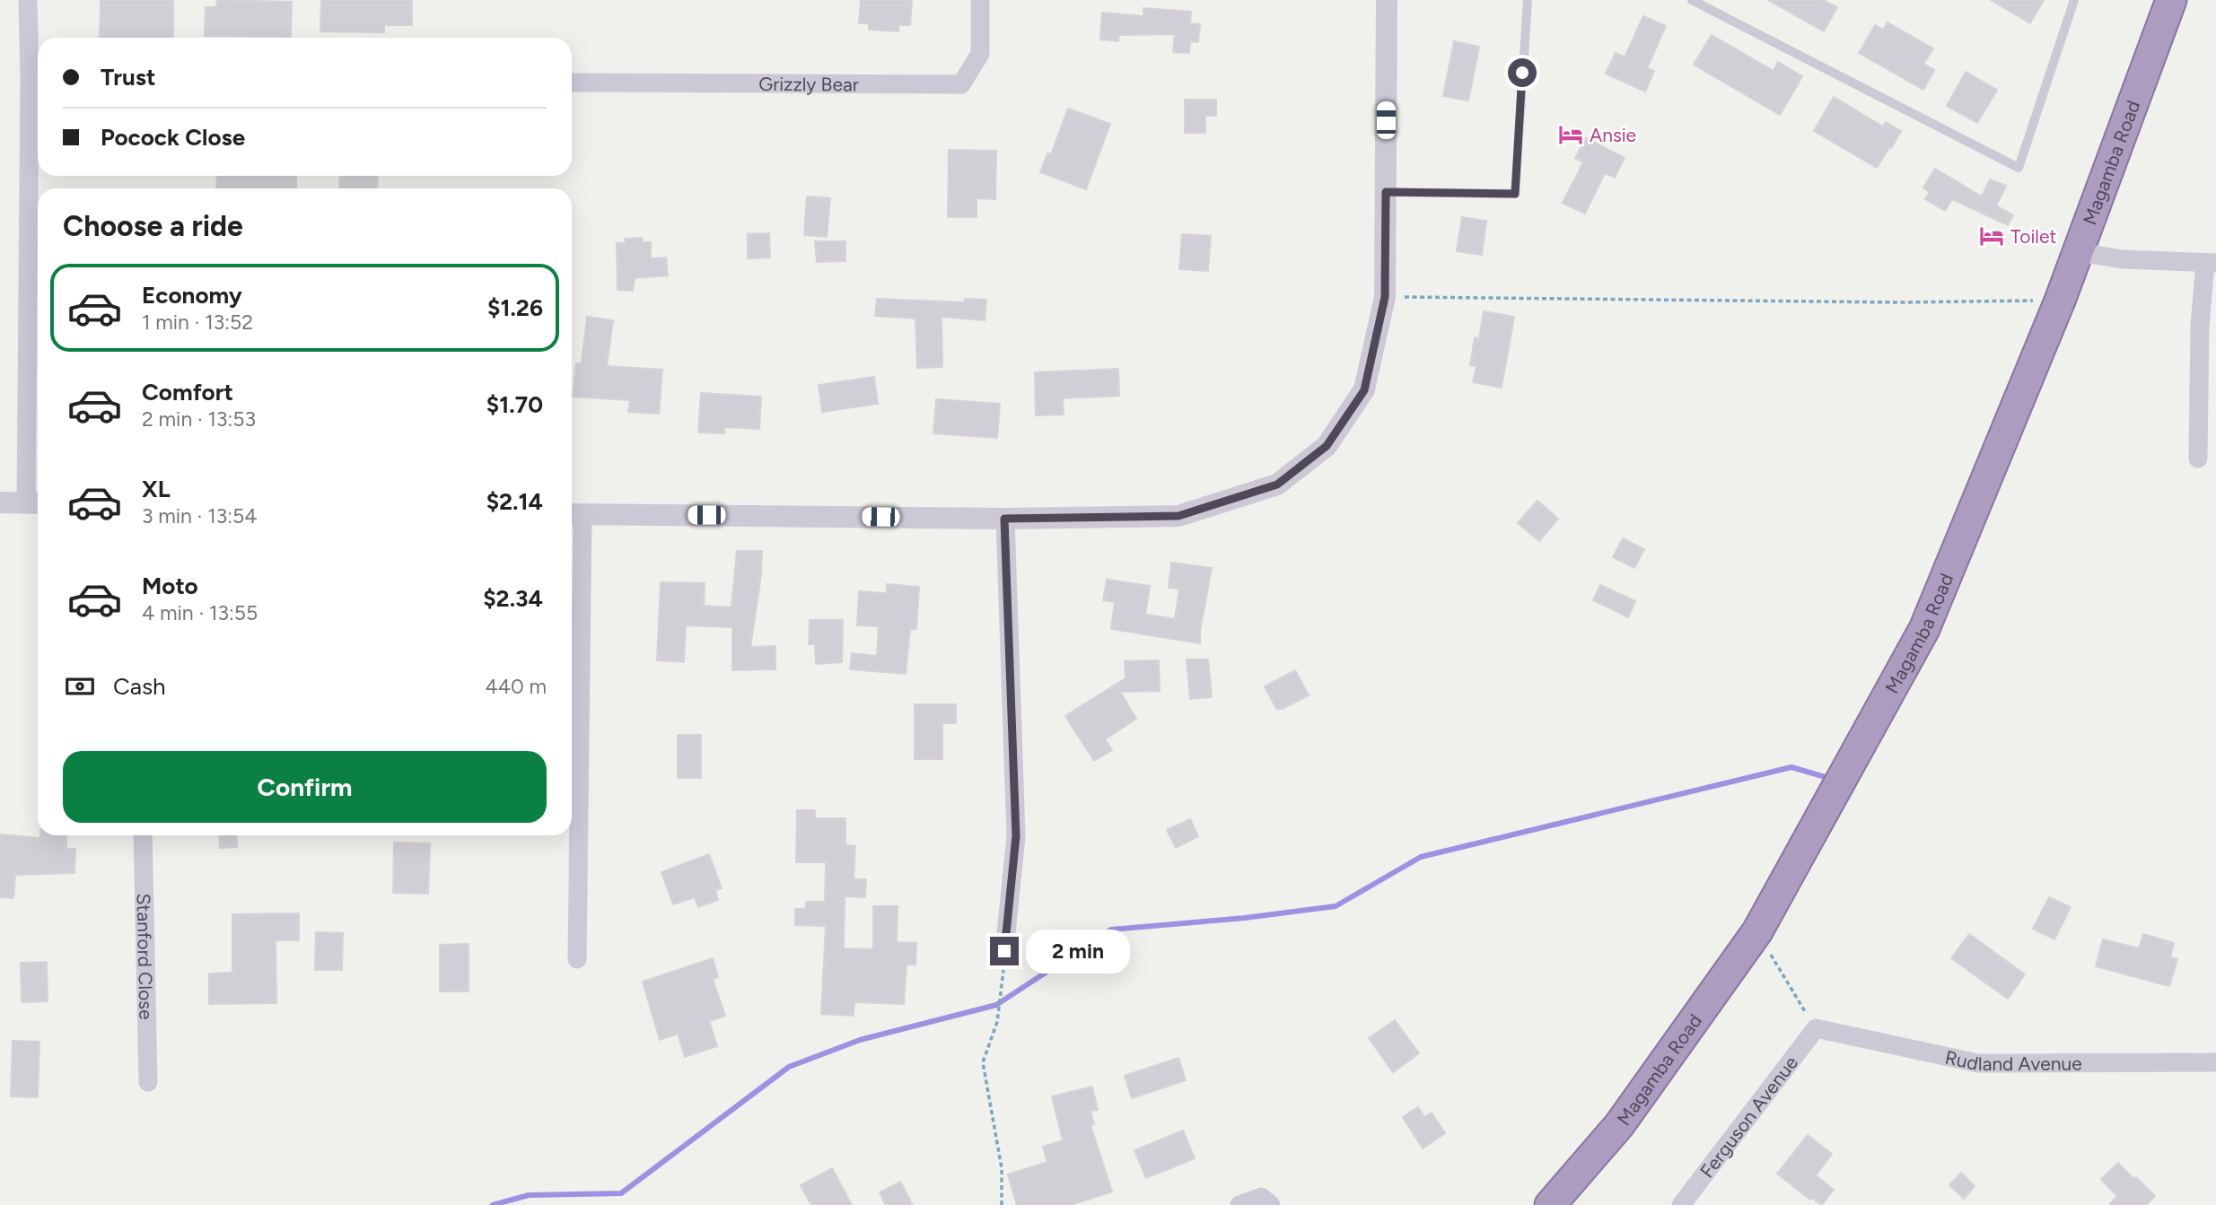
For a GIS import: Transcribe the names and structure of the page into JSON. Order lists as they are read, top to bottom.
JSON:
{
  "streets": {
    "highway": ["Magamba Road"],
    "street": [
      "Grizzly Bear",
      "Stanford Close",
      "Rudland Avenue",
      "Ferguson Avenue"
    ]
  },
  "crossings": [
    ["Rudland Avenue", "Ferguson Avenue"]
  ],
  "places": {
    "hotel": ["Ansie", "Toilet"]
  },
  "page": {
    "banner": ["Trust", "Pocock Close"],
    "heading": "Choose a ride",
    "list": [
      {
        "name": "Economy",
        "note": "1 min · 13:52",
        "value": "$1.26"
      },
      {
        "name": "Comfort",
        "note": "2 min · 13:53",
        "value": "$1.70"
      },
      {
        "name": "XL",
        "note": "3 min · 13:54",
        "value": "$2.14"
      },
      {
        "name": "Moto",
        "note": "4 min · 13:55",
        "value": "$2.34"
      }
    ],
    "pay": ["Cash", "440 m"],
    "buttons": "Confirm",
    "bubble": "2 min"
  }
}
